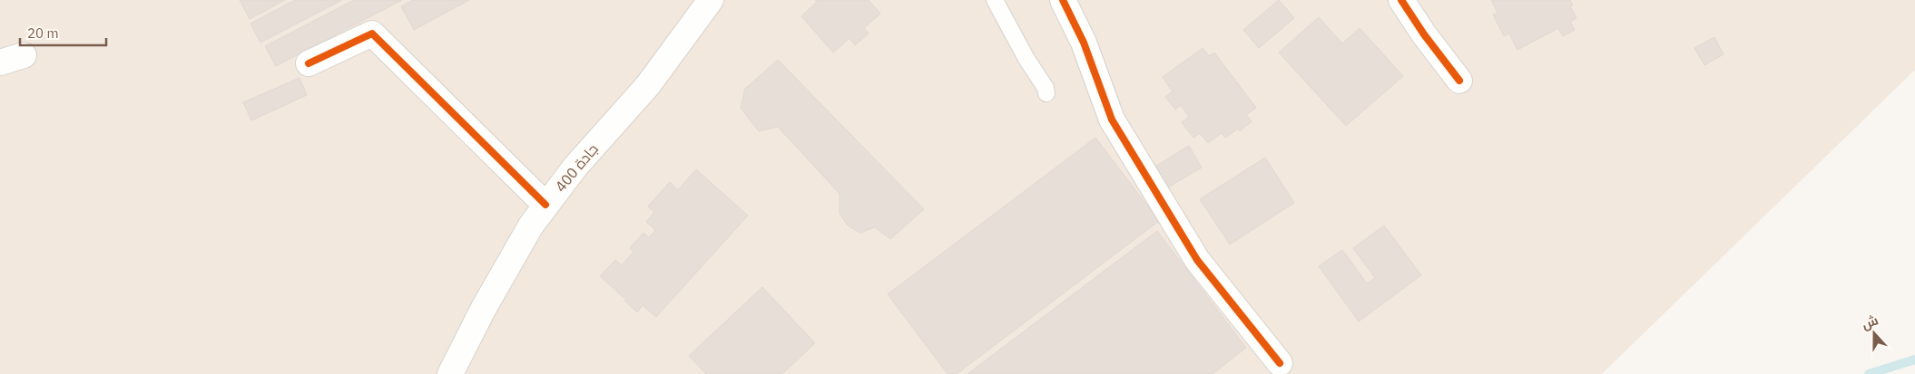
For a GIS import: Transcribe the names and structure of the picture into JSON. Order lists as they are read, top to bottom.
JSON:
{
  "streets": {
    "street": ["جادة 400"]
  },
  "scale_bar": "20 m",
  "north": "top"
}
